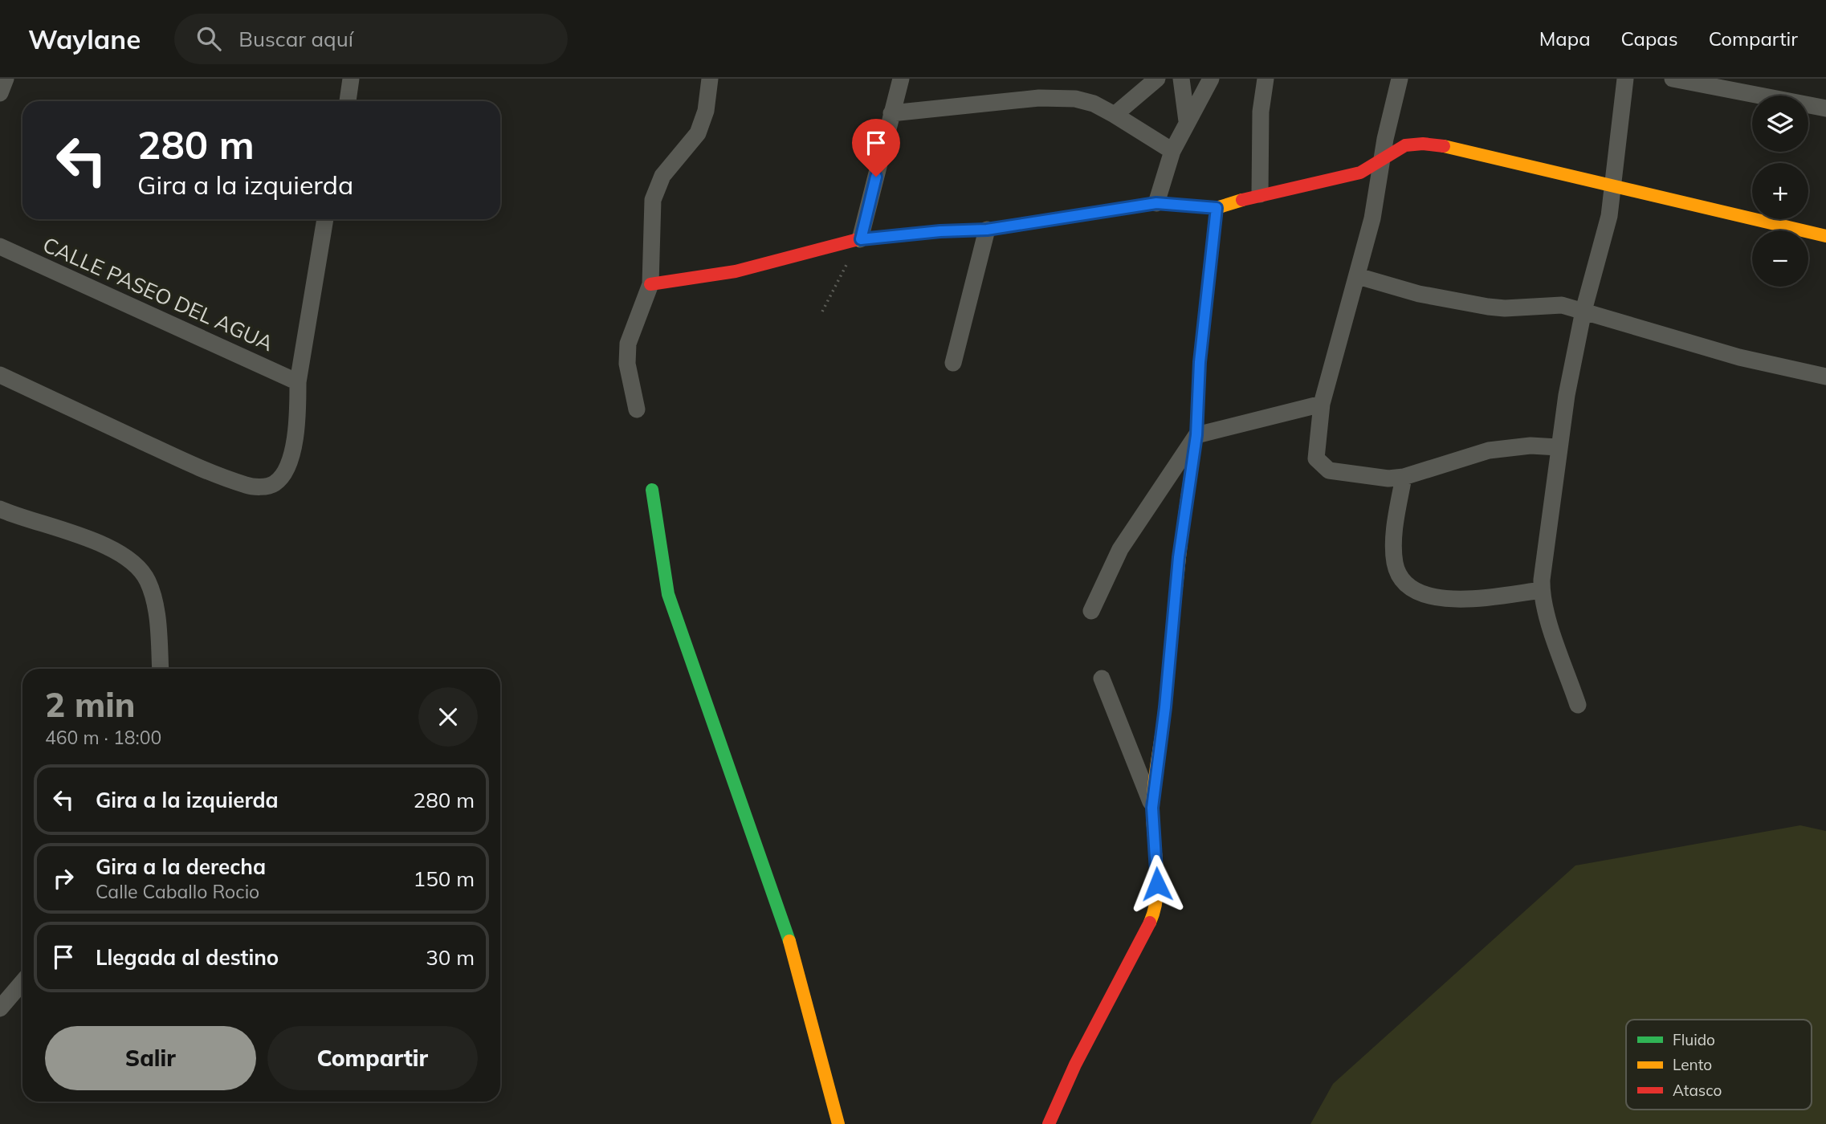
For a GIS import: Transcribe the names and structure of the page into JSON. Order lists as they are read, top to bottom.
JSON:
{
  "streets": {
    "street": ["CALLE PASEO DEL AGUA"]
  },
  "legend": ["Fluido", "Lento", "Atasco"],
  "page": {
    "header": "Waylane",
    "search": "Buscar aquí",
    "nav": ["Mapa", "Capas", "Compartir"],
    "map_buttons": ["+", "−"],
    "turn": ["280 m", "Gira a la izquierda"],
    "heading": ["2 min", "460 m · 18:00"],
    "list": [
      {
        "name": "Gira a la izquierda",
        "value": "280 m"
      },
      {
        "name": "Gira a la derecha",
        "note": "Calle Caballo Rocio",
        "value": "150 m"
      },
      {
        "name": "Llegada al destino",
        "value": "30 m"
      }
    ],
    "buttons": ["Salir", "Compartir"]
  }
}
